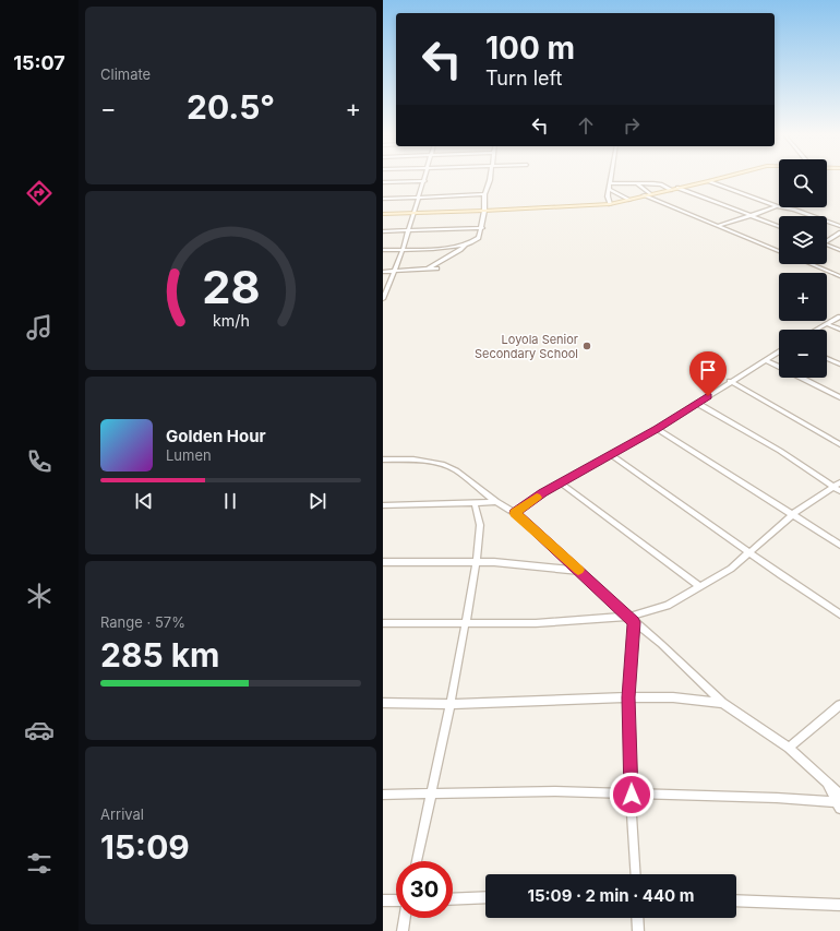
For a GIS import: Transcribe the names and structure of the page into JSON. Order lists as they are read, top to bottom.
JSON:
{
  "places": ["Loyola Senior Secondary School"],
  "page": {
    "tabs": "15:07",
    "tile": [
      "Climate",
      ["Range · 57%", "285 km"],
      ["Arrival", "15:09"]
    ],
    "turn": ["100 m", "Turn left"],
    "heat": ["−", "20.5°", "+"],
    "map_buttons": ["+", "−"],
    "song": ["Golden Hour", "Lumen"],
    "limit": "30",
    "trip": "15:09 · 2 min · 440 m",
    "gauge": ["28", "km/h"]
  }
}
